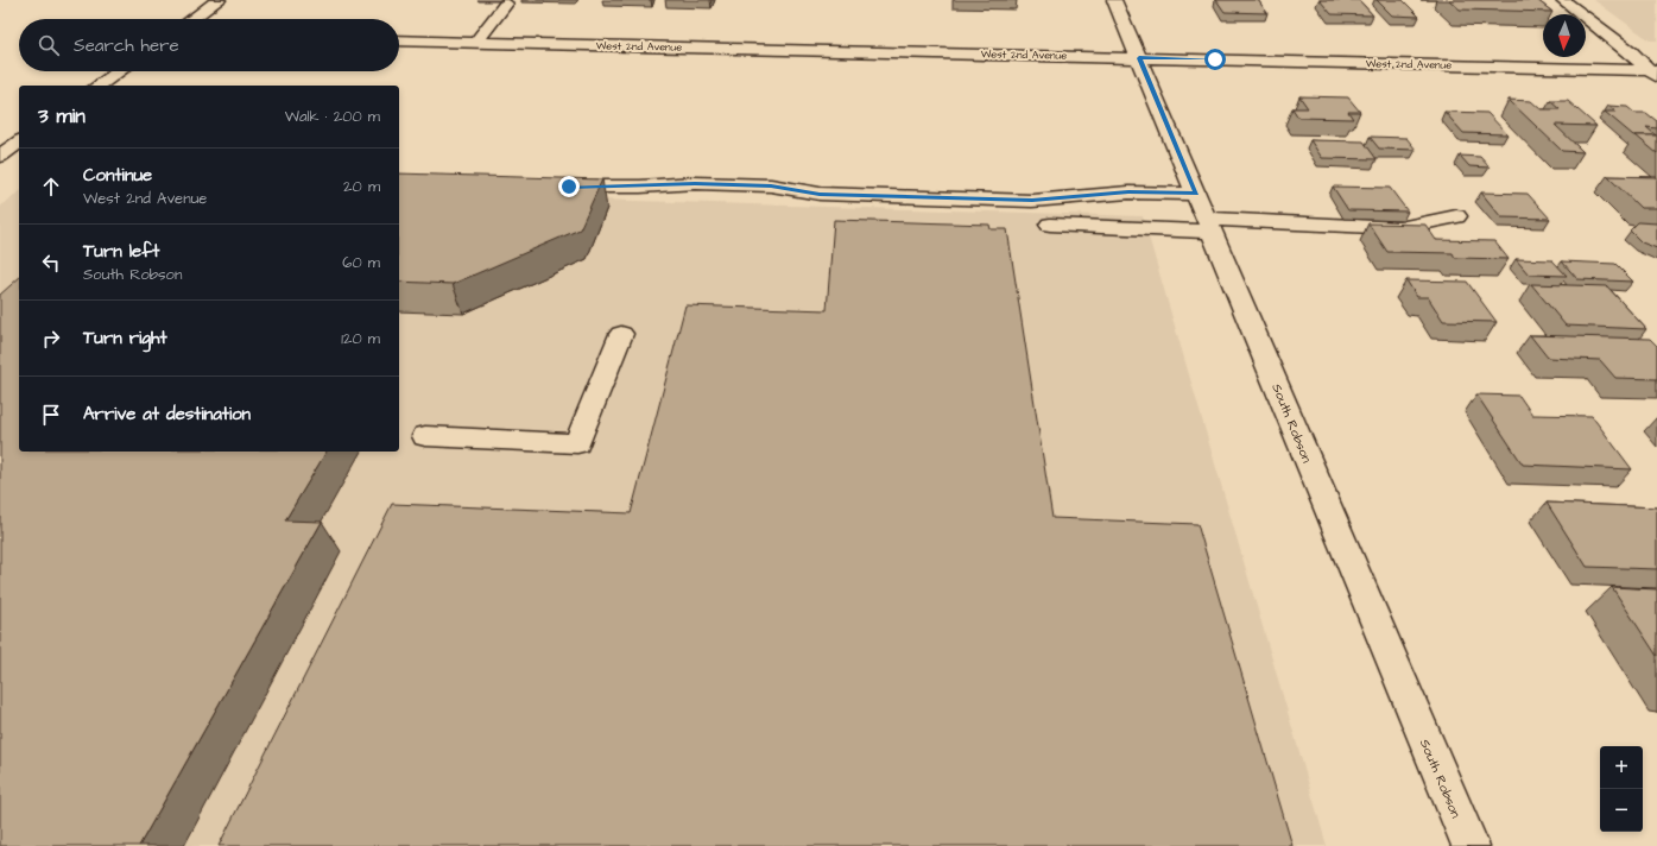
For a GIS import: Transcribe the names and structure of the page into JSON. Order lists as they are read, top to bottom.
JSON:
{
  "streets": {
    "street": ["West 2nd Avenue", "South Robson"]
  },
  "crossings": [
    ["West 2nd Avenue", "South Robson"]
  ],
  "north": "bottom",
  "page": {
    "search": "Search here",
    "heading": ["3 min", "Walk · 200 m"],
    "list": [
      ["Continue", "West 2nd Avenue", "20 m"],
      ["Turn left", "South Robson", "60 m"],
      ["Turn right", "120 m"],
      "Arrive at destination"
    ],
    "map_buttons": ["+", "−"]
  }
}
